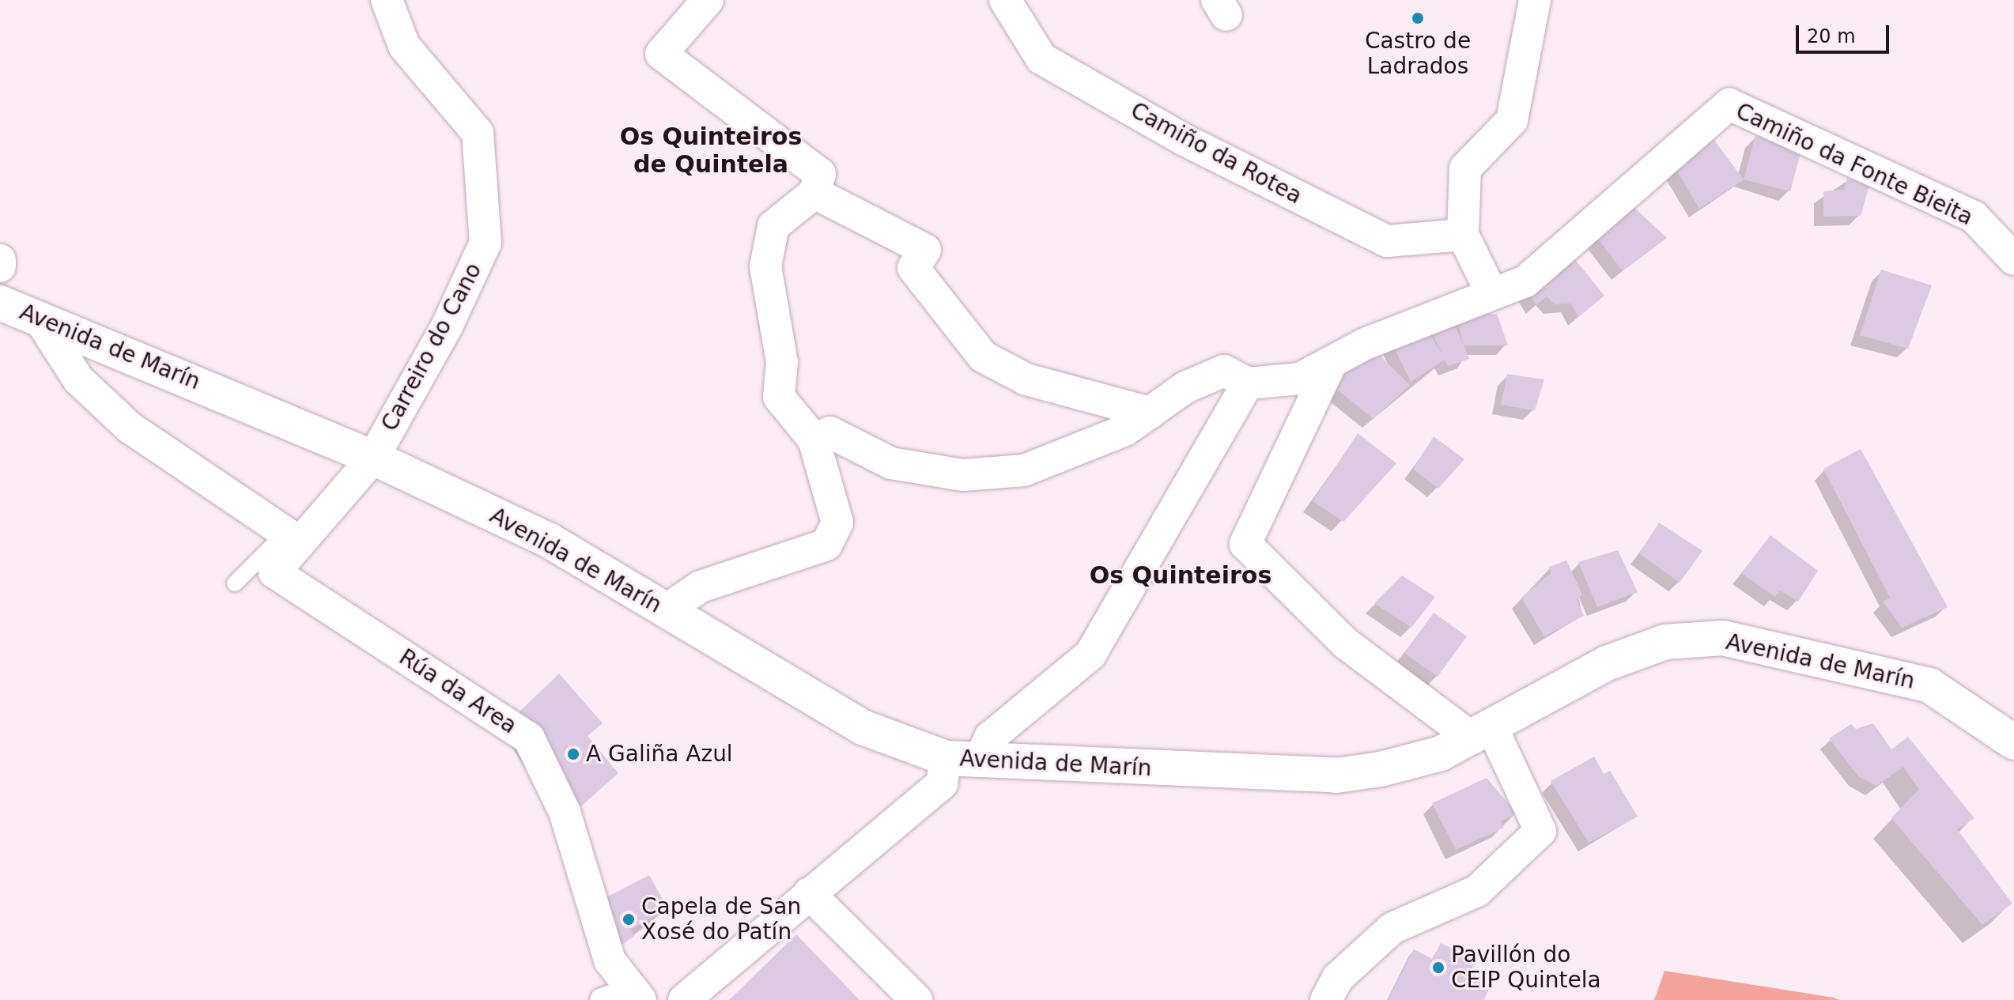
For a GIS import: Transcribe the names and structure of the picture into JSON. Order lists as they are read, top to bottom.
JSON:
{
  "streets": {
    "main road": ["Avenida de Marín"],
    "street": [
      "Camiño da Rotea",
      "Camiño da Fonte Bieita",
      "Carreiro do Cano",
      "Rúa da Area"
    ]
  },
  "crossings": [
    ["Avenida de Marín", "Carreiro do Cano"],
    ["Avenida de Marín", "Rúa da Area"],
    ["Carreiro do Cano", "Rúa da Area"]
  ],
  "districts": ["Os Quinteiros de Quintela", "Os Quinteiros"],
  "places": [
    "Castro de Ladrados",
    "A Galiña Azul",
    "Capela de San Xosé do Patín",
    "Pavillón do CEIP Quintela"
  ],
  "scale_bar": "20 m"
}
